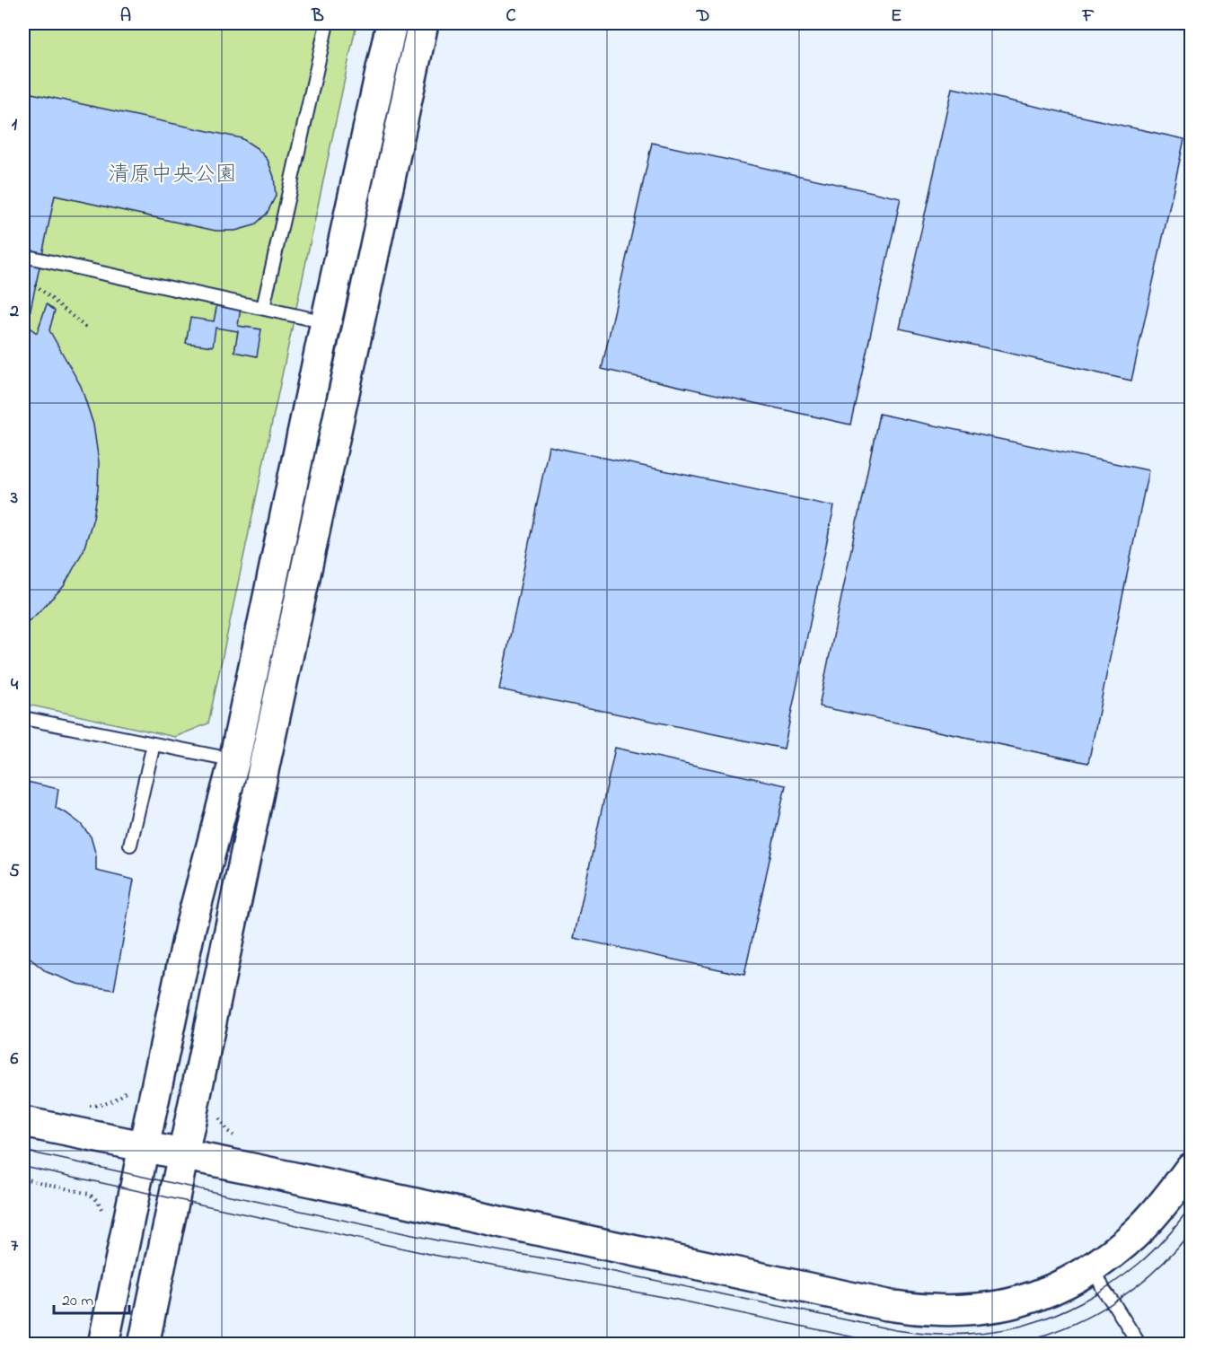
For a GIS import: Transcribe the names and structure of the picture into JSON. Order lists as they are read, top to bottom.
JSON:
{
  "parks": ["清原中央公園"],
  "scale_bar": "20 m",
  "grid": {
    "columns": [
      "A",
      "B",
      "C",
      "D",
      "E",
      "F"
    ],
    "rows": [
      "1",
      "2",
      "3",
      "4",
      "5",
      "6",
      "7"
    ]
  }
}
